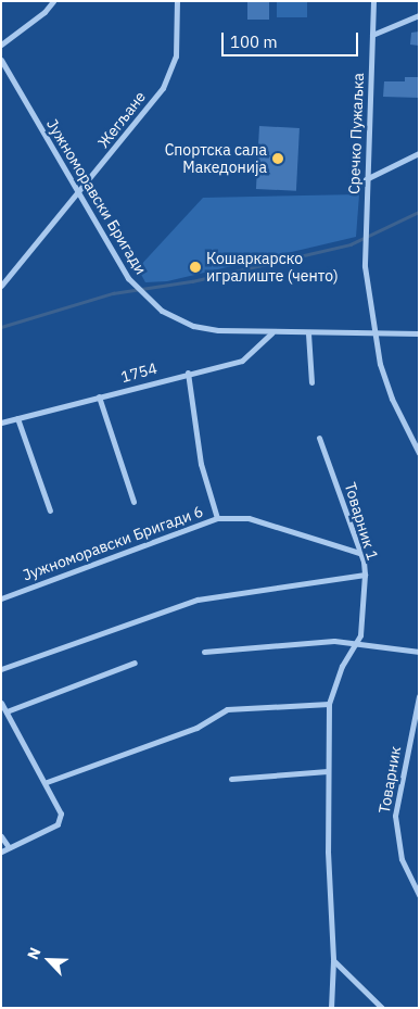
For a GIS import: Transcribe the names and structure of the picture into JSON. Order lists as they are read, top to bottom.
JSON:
{
  "streets": {
    "street": [
      "Жегљане",
      "Сречко Пужаљка",
      "Јужноморавски Бригади",
      "1754",
      "Товарник 1",
      "Јужноморавски Бригади 6",
      "Товарник"
    ]
  },
  "crossings": [
    ["Жегљане", "Јужноморавски Бригади"],
    ["Сречко Пужаљка", "Јужноморавски Бригади"],
    ["Јужноморавски Бригади", "1754"],
    ["Товарник 1", "Јужноморавски Бригади 6"]
  ],
  "places": ["Спортска сала Македонија", "Кошаркарско игралиште (ченто)"],
  "scale_bar": "100 m",
  "north": "top left"
}
